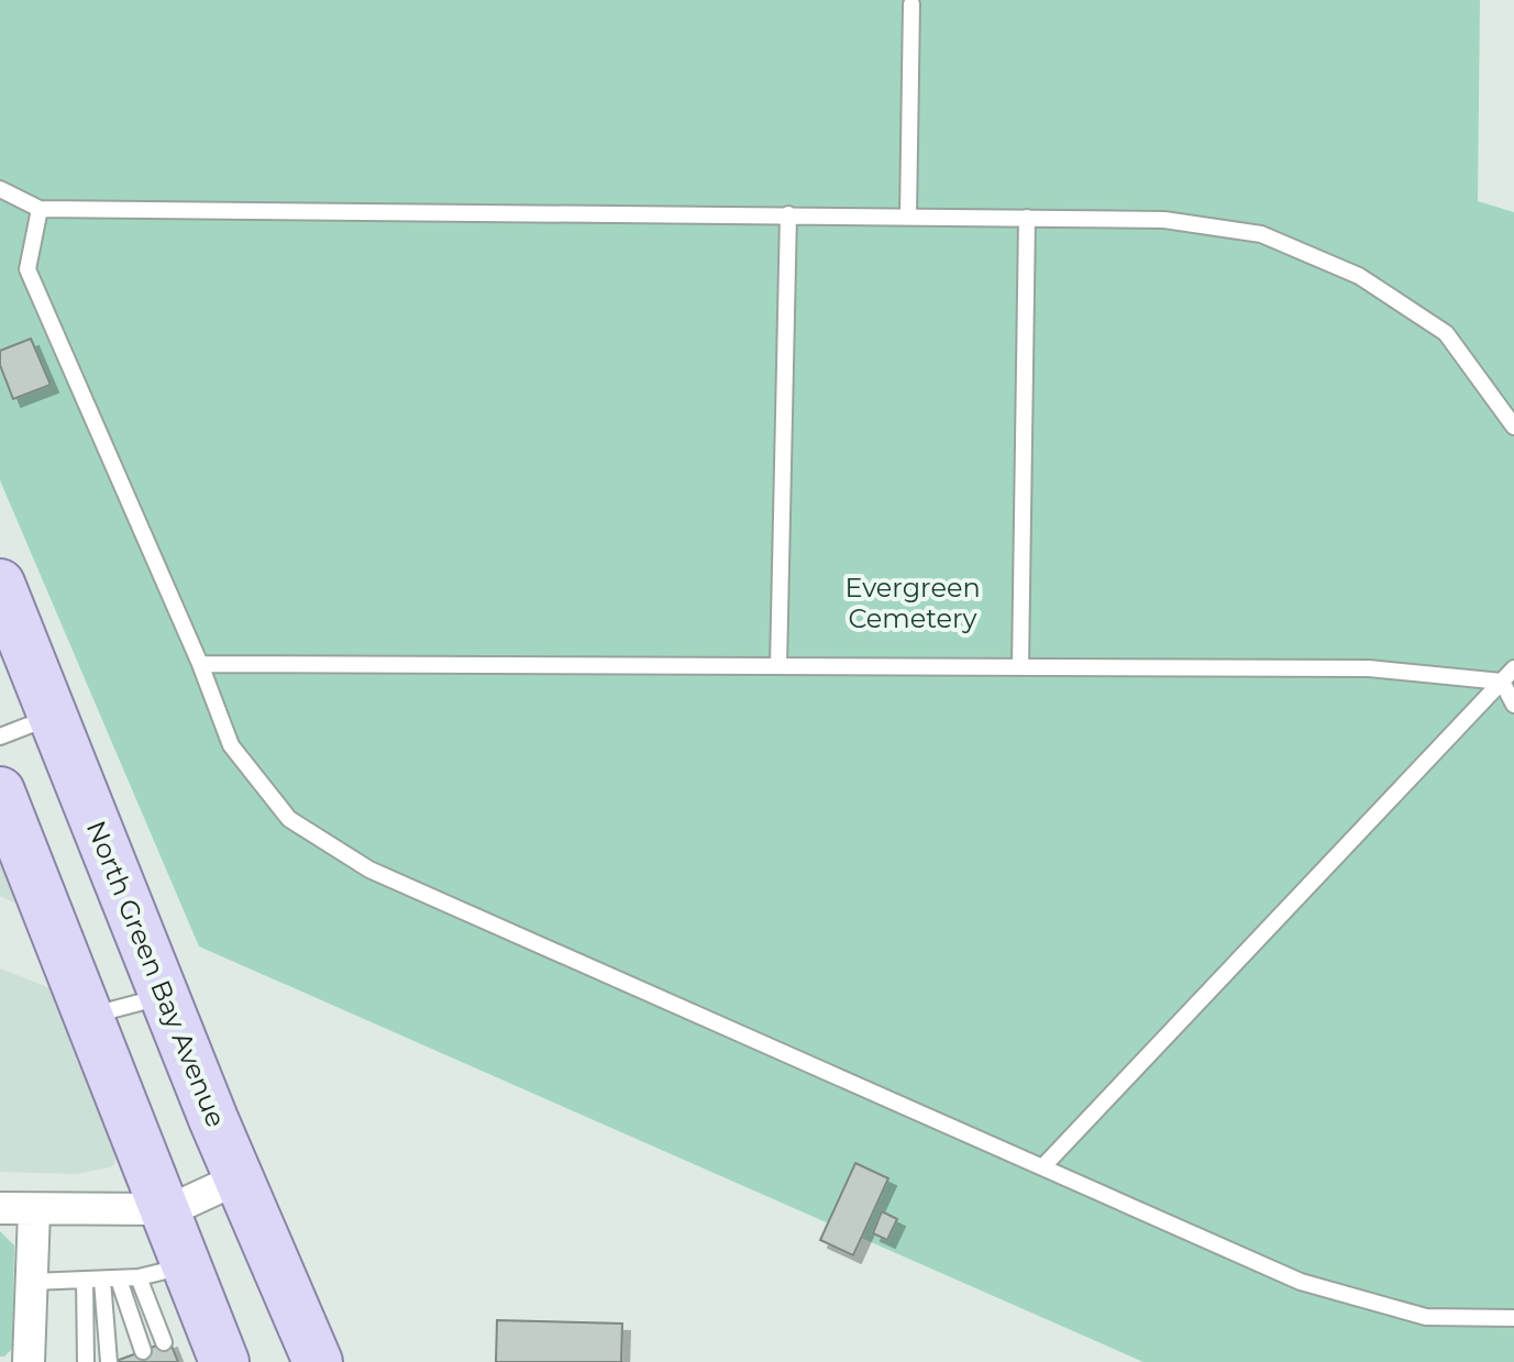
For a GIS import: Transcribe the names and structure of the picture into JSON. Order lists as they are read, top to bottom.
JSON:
{
  "streets": {
    "main road": ["North Green Bay Avenue"]
  },
  "parks": ["Evergreen Cemetery"]
}
